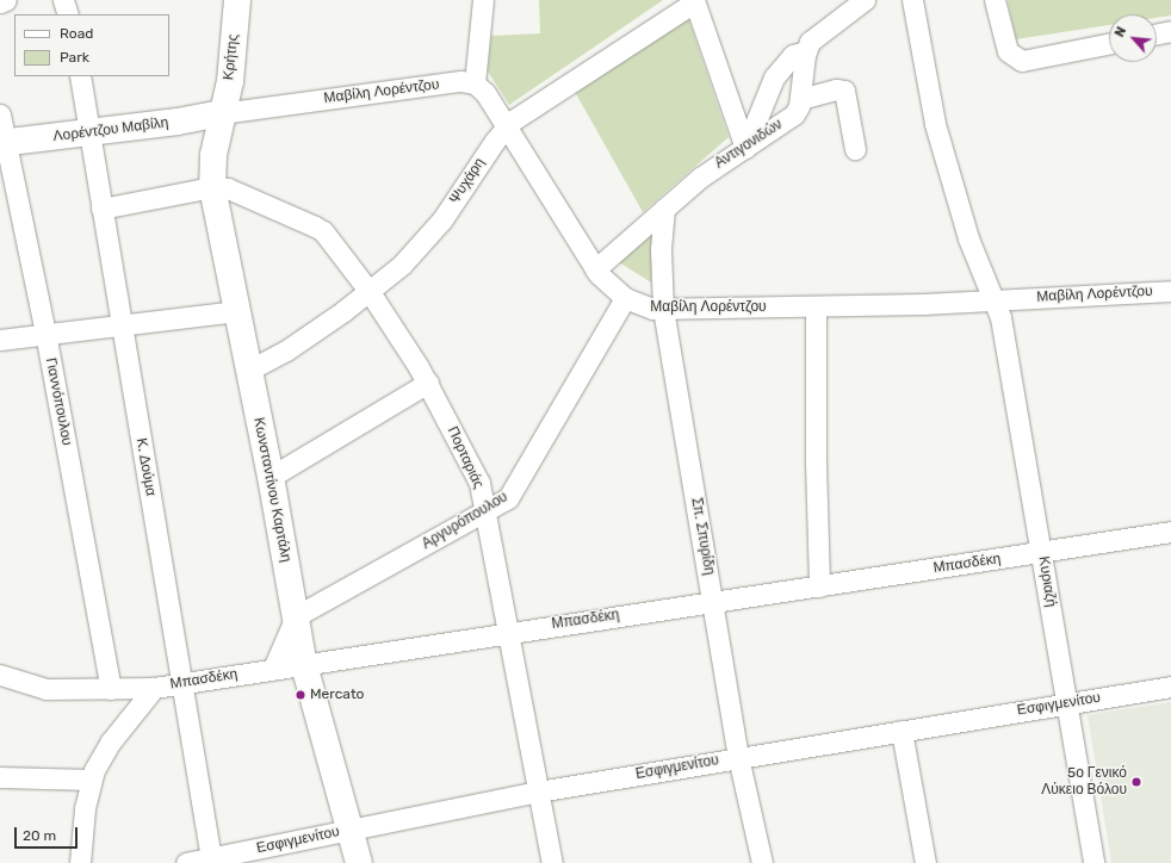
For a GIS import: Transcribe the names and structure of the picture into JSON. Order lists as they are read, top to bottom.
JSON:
{
  "streets": {
    "street": [
      "Κρήτης",
      "Μαβίλη Λορέντζου",
      "Λορέντζου Μαβίλη",
      "Αντιγονιδών",
      "Ψυχάρη",
      "Γιαννόπουλου",
      "Πορταριάς",
      "Κ. Δούμα",
      "Κωνσταντίνου Καρτάλη",
      "Αργυρόπουλου",
      "Σπ. Σπυρίδη",
      "Μπασδέκη",
      "Κυριαζή",
      "Εσφιγμενίτου"
    ]
  },
  "crossings": [
    ["Κρήτης", "Μαβίλη Λορέντζου"],
    ["Κρήτης", "Λορέντζου Μαβίλη"],
    ["Κρήτης", "Κωνσταντίνου Καρτάλη"],
    ["Μαβίλη Λορέντζου", "Λορέντζου Μαβίλη"],
    ["Μαβίλη Λορέντζου", "Αντιγονιδών"],
    ["Μαβίλη Λορέντζου", "Ψυχάρη"],
    ["Μαβίλη Λορέντζου", "Κωνσταντίνου Καρτάλη"],
    ["Μαβίλη Λορέντζου", "Αργυρόπουλου"],
    ["Μαβίλη Λορέντζου", "Σπ. Σπυρίδη"],
    ["Μαβίλη Λορέντζου", "Κυριαζή"],
    ["Λορέντζου Μαβίλη", "Γιαννόπουλου"],
    ["Λορέντζου Μαβίλη", "Κ. Δούμα"],
    ["Λορέντζου Μαβίλη", "Κωνσταντίνου Καρτάλη"],
    ["Αντιγονιδών", "Σπ. Σπυρίδη"],
    ["Ψυχάρη", "Πορταριάς"],
    ["Ψυχάρη", "Κωνσταντίνου Καρτάλη"],
    ["Γιαννόπουλου", "Μπασδέκη"],
    ["Πορταριάς", "Κ. Δούμα"],
    ["Πορταριάς", "Κωνσταντίνου Καρτάλη"],
    ["Πορταριάς", "Αργυρόπουλου"],
    ["Πορταριάς", "Μπασδέκη"],
    ["Πορταριάς", "Εσφιγμενίτου"],
    ["Κ. Δούμα", "Μπασδέκη"],
    ["Κ. Δούμα", "Εσφιγμενίτου"],
    ["Κωνσταντίνου Καρτάλη", "Αργυρόπουλου"],
    ["Κωνσταντίνου Καρτάλη", "Μπασδέκη"],
    ["Κωνσταντίνου Καρτάλη", "Εσφιγμενίτου"],
    ["Σπ. Σπυρίδη", "Μπασδέκη"],
    ["Σπ. Σπυρίδη", "Εσφιγμενίτου"],
    ["Μπασδέκη", "Κυριαζή"],
    ["Κυριαζή", "Εσφιγμενίτου"]
  ],
  "places": ["Mercato", "5ο Γενικό Λύκειο Βόλου"],
  "legend": ["Road", "Park"],
  "scale_bar": "20 m",
  "north": "top left"
}
